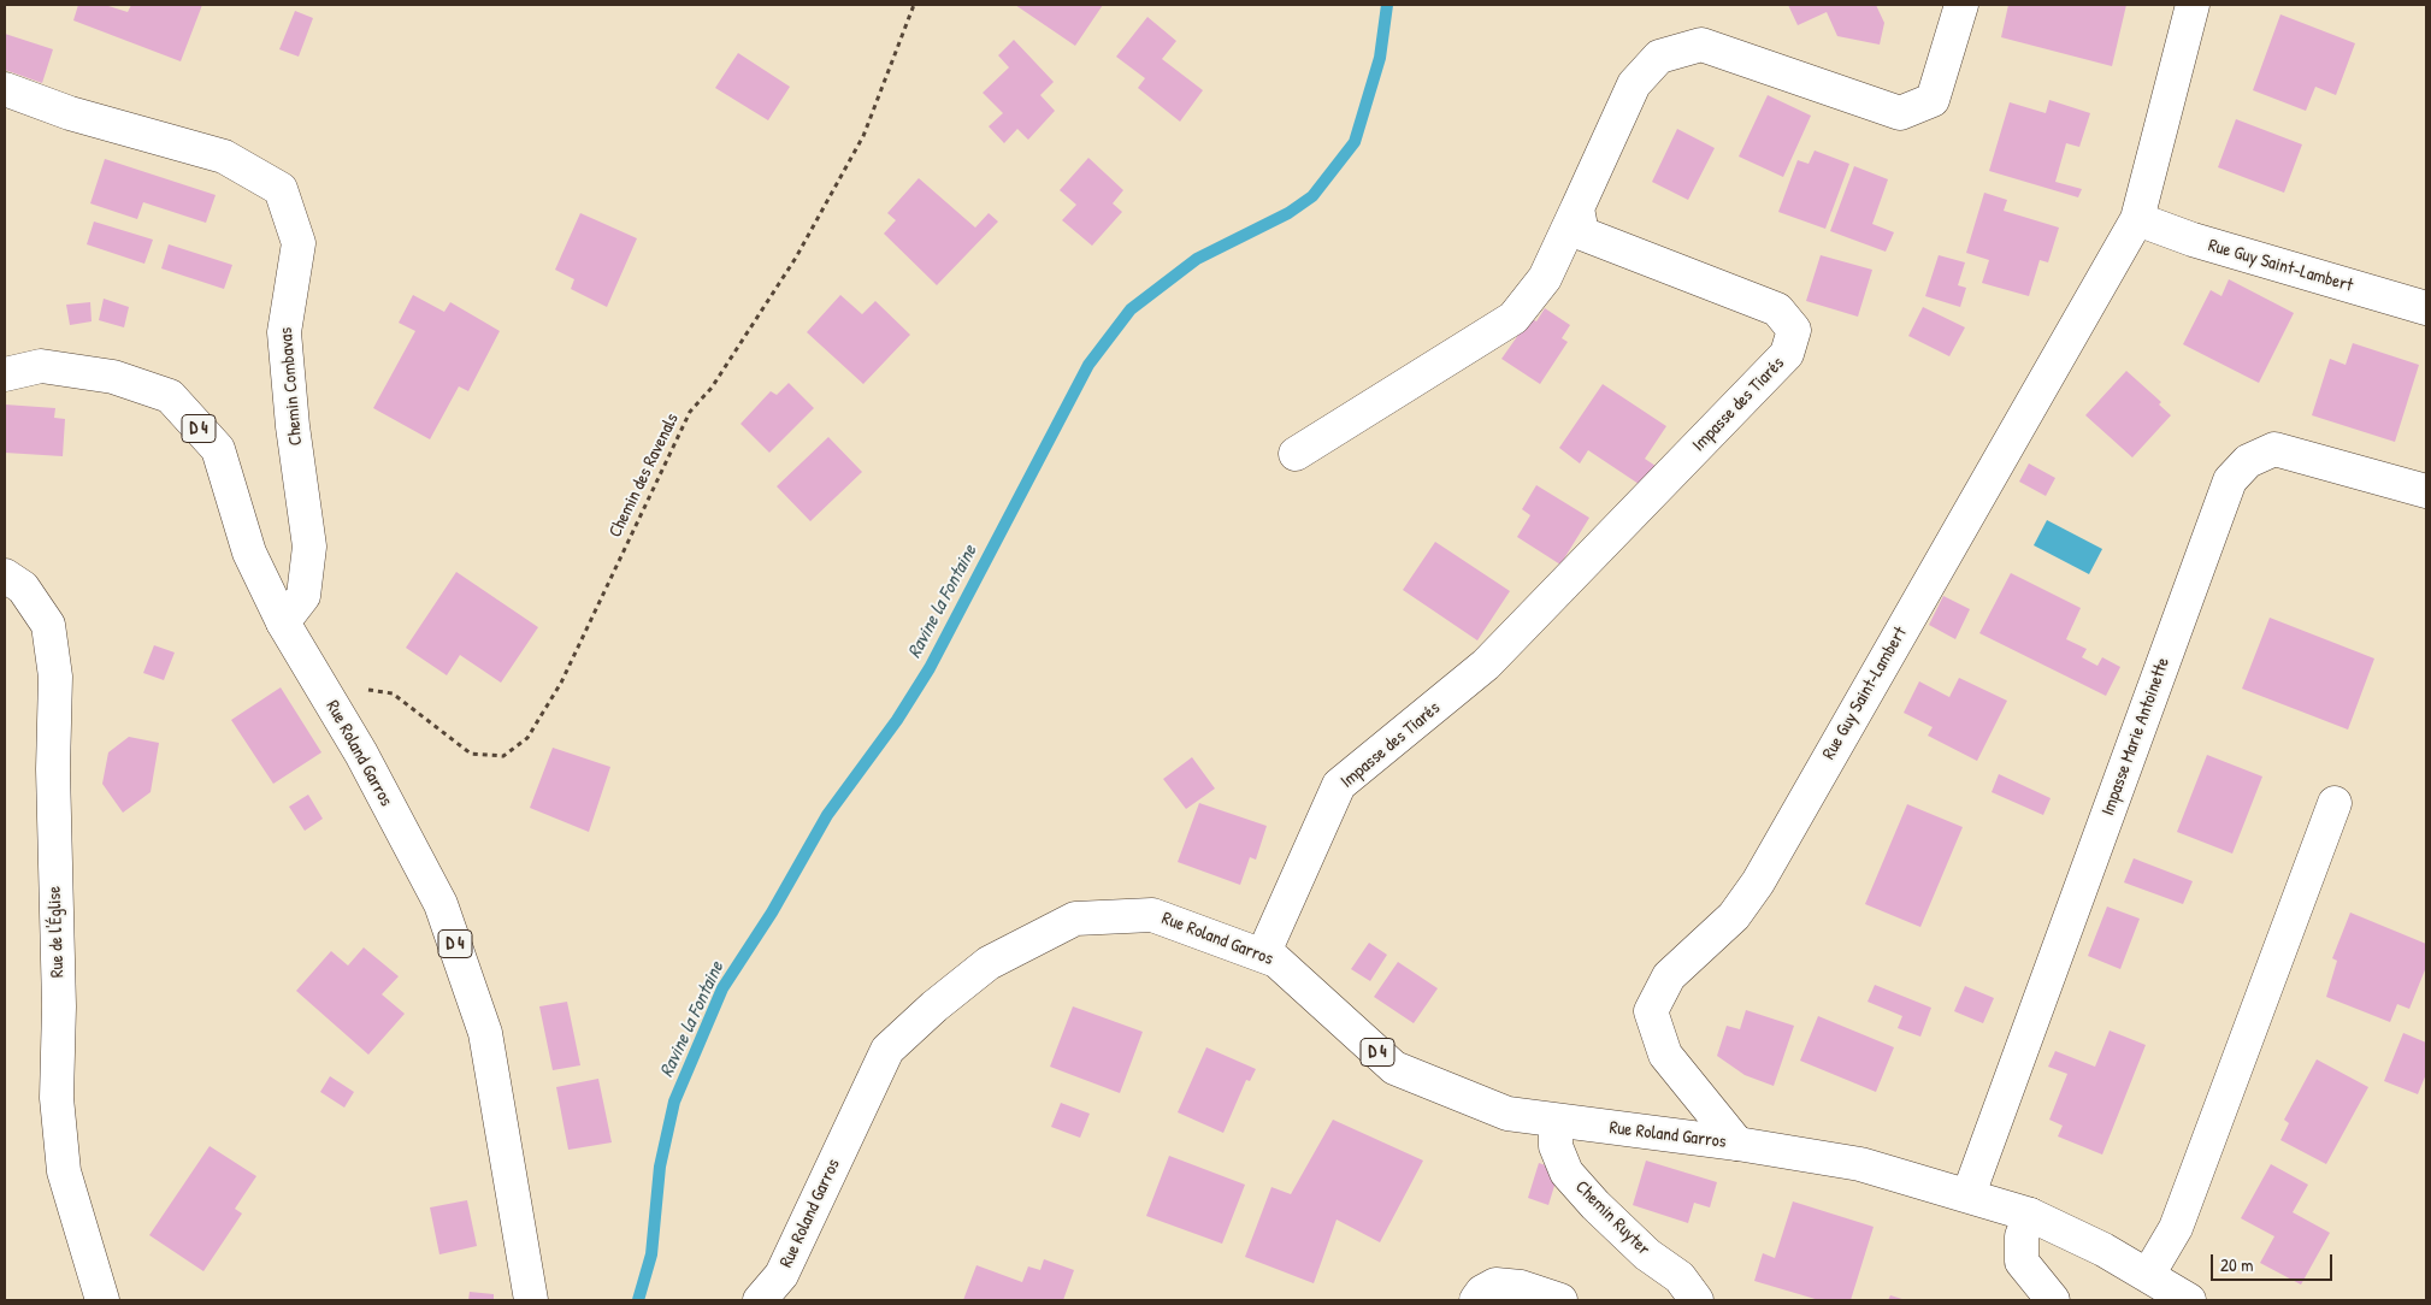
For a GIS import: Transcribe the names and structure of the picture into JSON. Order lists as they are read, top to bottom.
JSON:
{
  "streets": {
    "street": [
      "Rue Guy Saint-Lambert",
      "Chemin Combavas",
      "Impasse des Tiarés",
      "D 4",
      "Impasse Marie Antoinette",
      "Rue Roland Garros",
      "Rue de l'Église",
      "Chemin Ruyter"
    ],
    "path": ["Chemin des Ravenals"]
  },
  "crossings": [
    ["Rue Guy Saint-Lambert", "Rue Roland Garros"],
    ["Chemin Combavas", "Rue Roland Garros"],
    ["Impasse des Tiarés", "Rue Roland Garros"],
    ["Impasse Marie Antoinette", "Rue Roland Garros"],
    ["Rue Roland Garros", "Chemin Ruyter"]
  ],
  "water": ["Ravine la Fontaine"],
  "scale_bar": "20 m"
}
